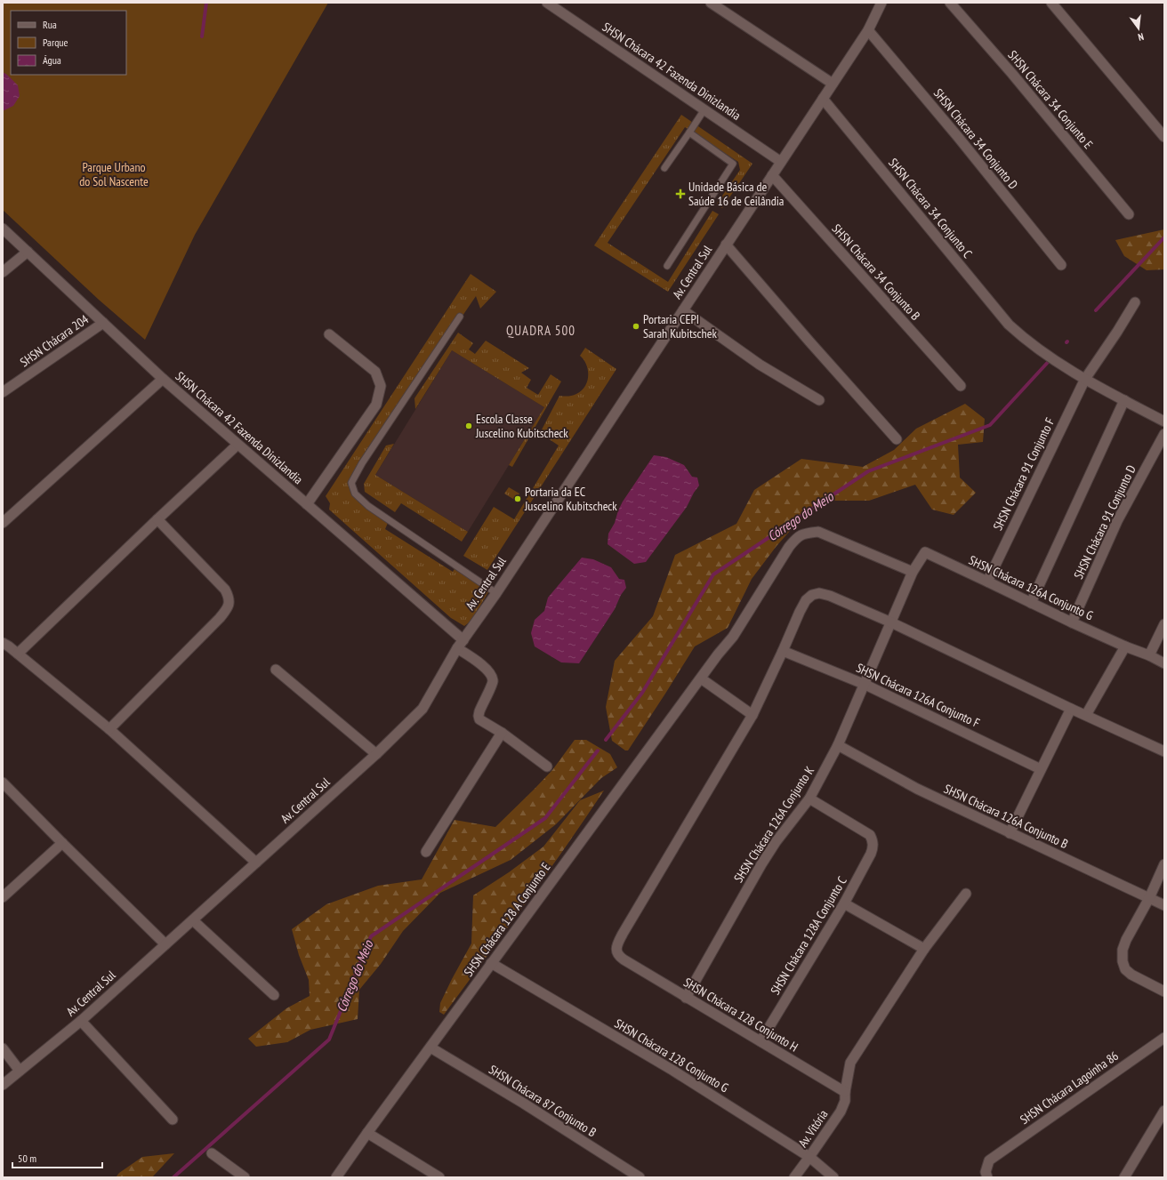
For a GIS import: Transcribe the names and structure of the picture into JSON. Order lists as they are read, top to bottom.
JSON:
{
  "streets": {
    "street": [
      "SHSN Chácara 42 Fazenda Dinizlandia",
      "SHSN Chácara 34 Conjunto E",
      "SHSN Chácara 34 Conjunto D",
      "SHSN Chácara 34 Conjunto C",
      "Av. Central Sul",
      "SHSN Chácara 34 Conjunto B",
      "SHSN Chácara 204",
      "SHSN Chácara 91 Conjunto F",
      "SHSN Chácara 91 Conjunto D",
      "SHSN Chácara 126A Conjunto G",
      "SHSN Chácara 126A Conjunto F",
      "SHSN Chácara 126A Conjunto B",
      "SHSN Chácara 126A Conjunto K",
      "SHSN Chácara 128 A Conjunto E",
      "SHSN Chácara 128A Conjunto C",
      "SHSN Chácara 128 Conjunto H",
      "SHSN Chácara 128 Conjunto G",
      "SHSN Chácara Lagoinha 86",
      "SHSN Chácara 87 Conjunto B",
      "Av. Vitória"
    ]
  },
  "crossings": [
    ["SHSN Chácara 42 Fazenda Dinizlandia", "Av. Central Sul"],
    ["SHSN Chácara 42 Fazenda Dinizlandia", "SHSN Chácara 204"],
    ["SHSN Chácara 34 Conjunto D", "Av. Central Sul"],
    ["SHSN Chácara 34 Conjunto C", "Av. Central Sul"],
    ["SHSN Chácara 34 Conjunto C", "SHSN Chácara 91 Conjunto F"],
    ["Av. Central Sul", "SHSN Chácara 34 Conjunto B"],
    ["SHSN Chácara 91 Conjunto F", "SHSN Chácara 126A Conjunto G"],
    ["SHSN Chácara 91 Conjunto D", "SHSN Chácara 126A Conjunto G"],
    ["SHSN Chácara 126A Conjunto G", "SHSN Chácara 126A Conjunto K"],
    ["SHSN Chácara 126A Conjunto F", "SHSN Chácara 126A Conjunto K"],
    ["SHSN Chácara 126A Conjunto B", "SHSN Chácara 126A Conjunto K"],
    ["SHSN Chácara 126A Conjunto K", "SHSN Chácara 128 A Conjunto E"],
    ["SHSN Chácara 126A Conjunto K", "SHSN Chácara 128A Conjunto C"],
    ["SHSN Chácara 126A Conjunto K", "SHSN Chácara 128 Conjunto H"],
    ["SHSN Chácara 128 A Conjunto E", "SHSN Chácara 128 Conjunto G"],
    ["SHSN Chácara 128 A Conjunto E", "SHSN Chácara 87 Conjunto B"],
    ["SHSN Chácara 128A Conjunto C", "SHSN Chácara 128 Conjunto H"],
    ["SHSN Chácara 128 Conjunto H", "Av. Vitória"],
    ["SHSN Chácara 128 Conjunto G", "Av. Vitória"]
  ],
  "districts": ["QUADRA 500"],
  "water": ["Córrego do Meio"],
  "parks": ["Parque Urbano do Sol Nascente"],
  "places": {
    "health": ["Unidade Básica de Saúde 16 de Ceilândia"],
    "other": ["Portaria CEPI Sarah Kubitschek", "Escola Classe Juscelino Kubitscheck", "Portaria da EC Juscelino Kubitscheck"]
  },
  "legend": ["Rua", "Parque", "Água"],
  "scale_bar": "50 m",
  "north": "bottom"
}
